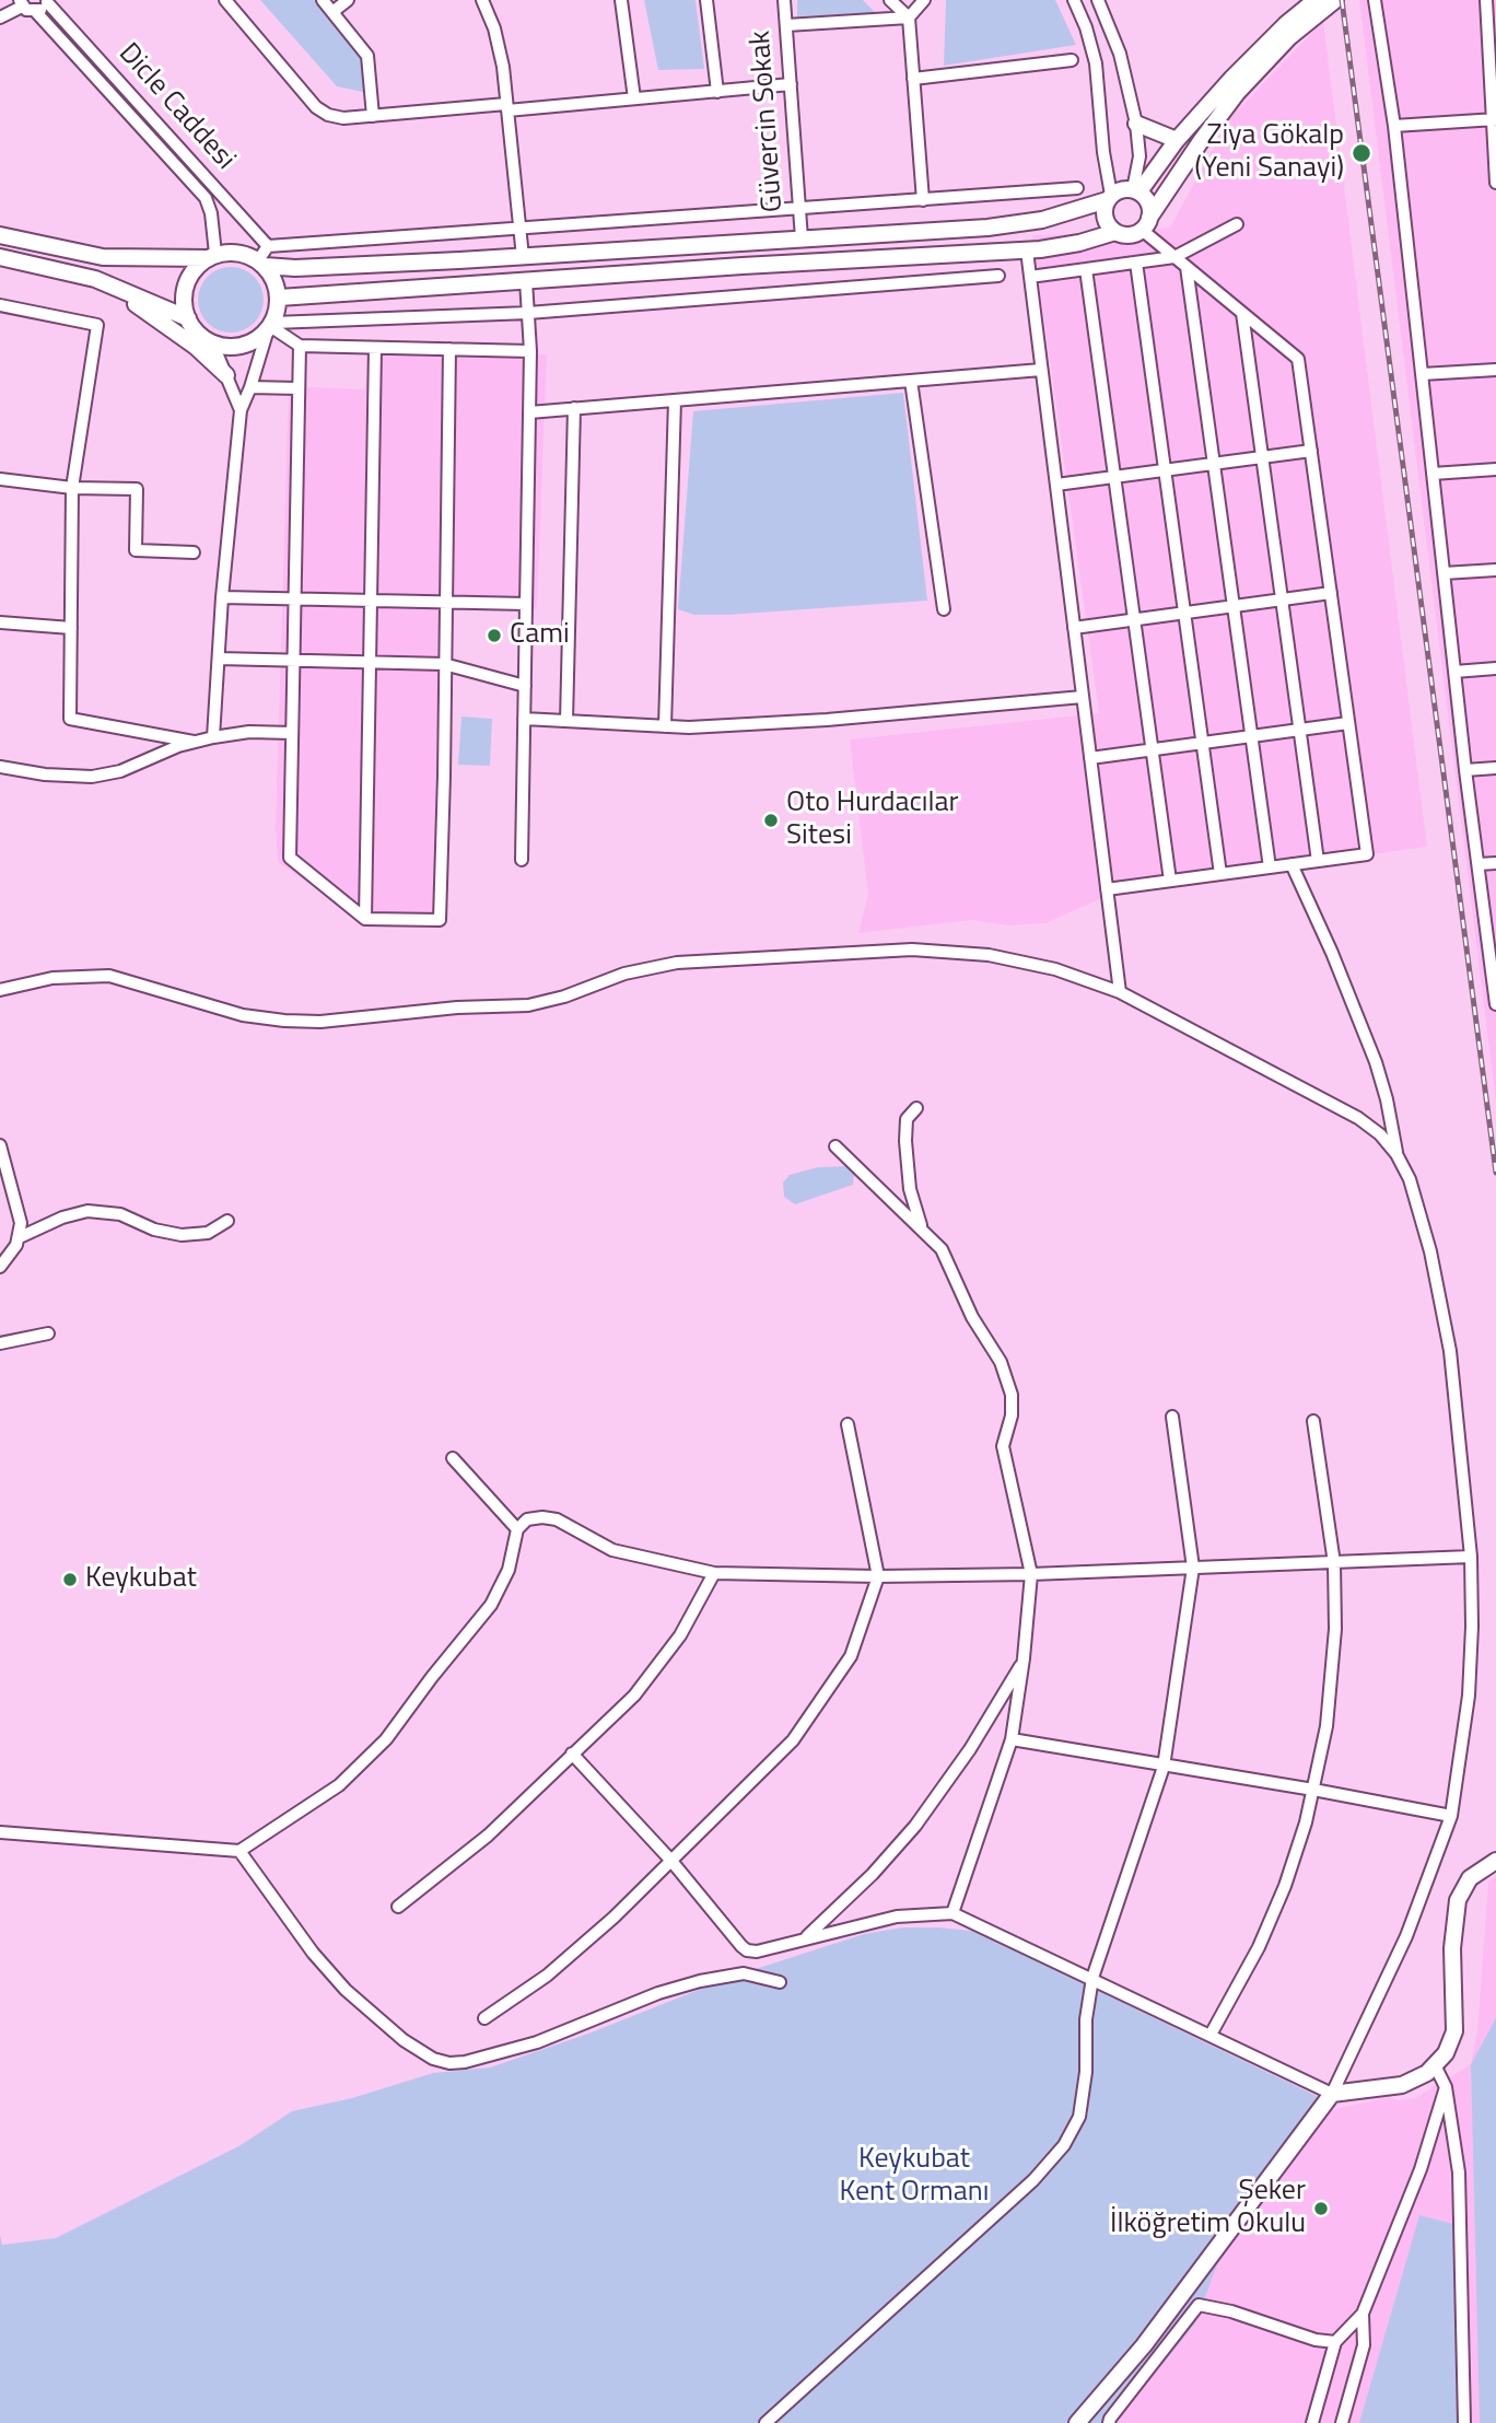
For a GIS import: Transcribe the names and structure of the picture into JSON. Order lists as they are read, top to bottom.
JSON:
{
  "streets": {
    "street": ["Dicle Caddesi", "Güvercin Sokak"]
  },
  "parks": ["Keykubat Kent Ormanı"],
  "places": [
    "Ziya Gökalp (Yeni Sanayi)",
    "Cami",
    "Oto Hurdacılar Sitesi",
    "Keykubat",
    "Şeker İlköğretim Okulu"
  ]
}
